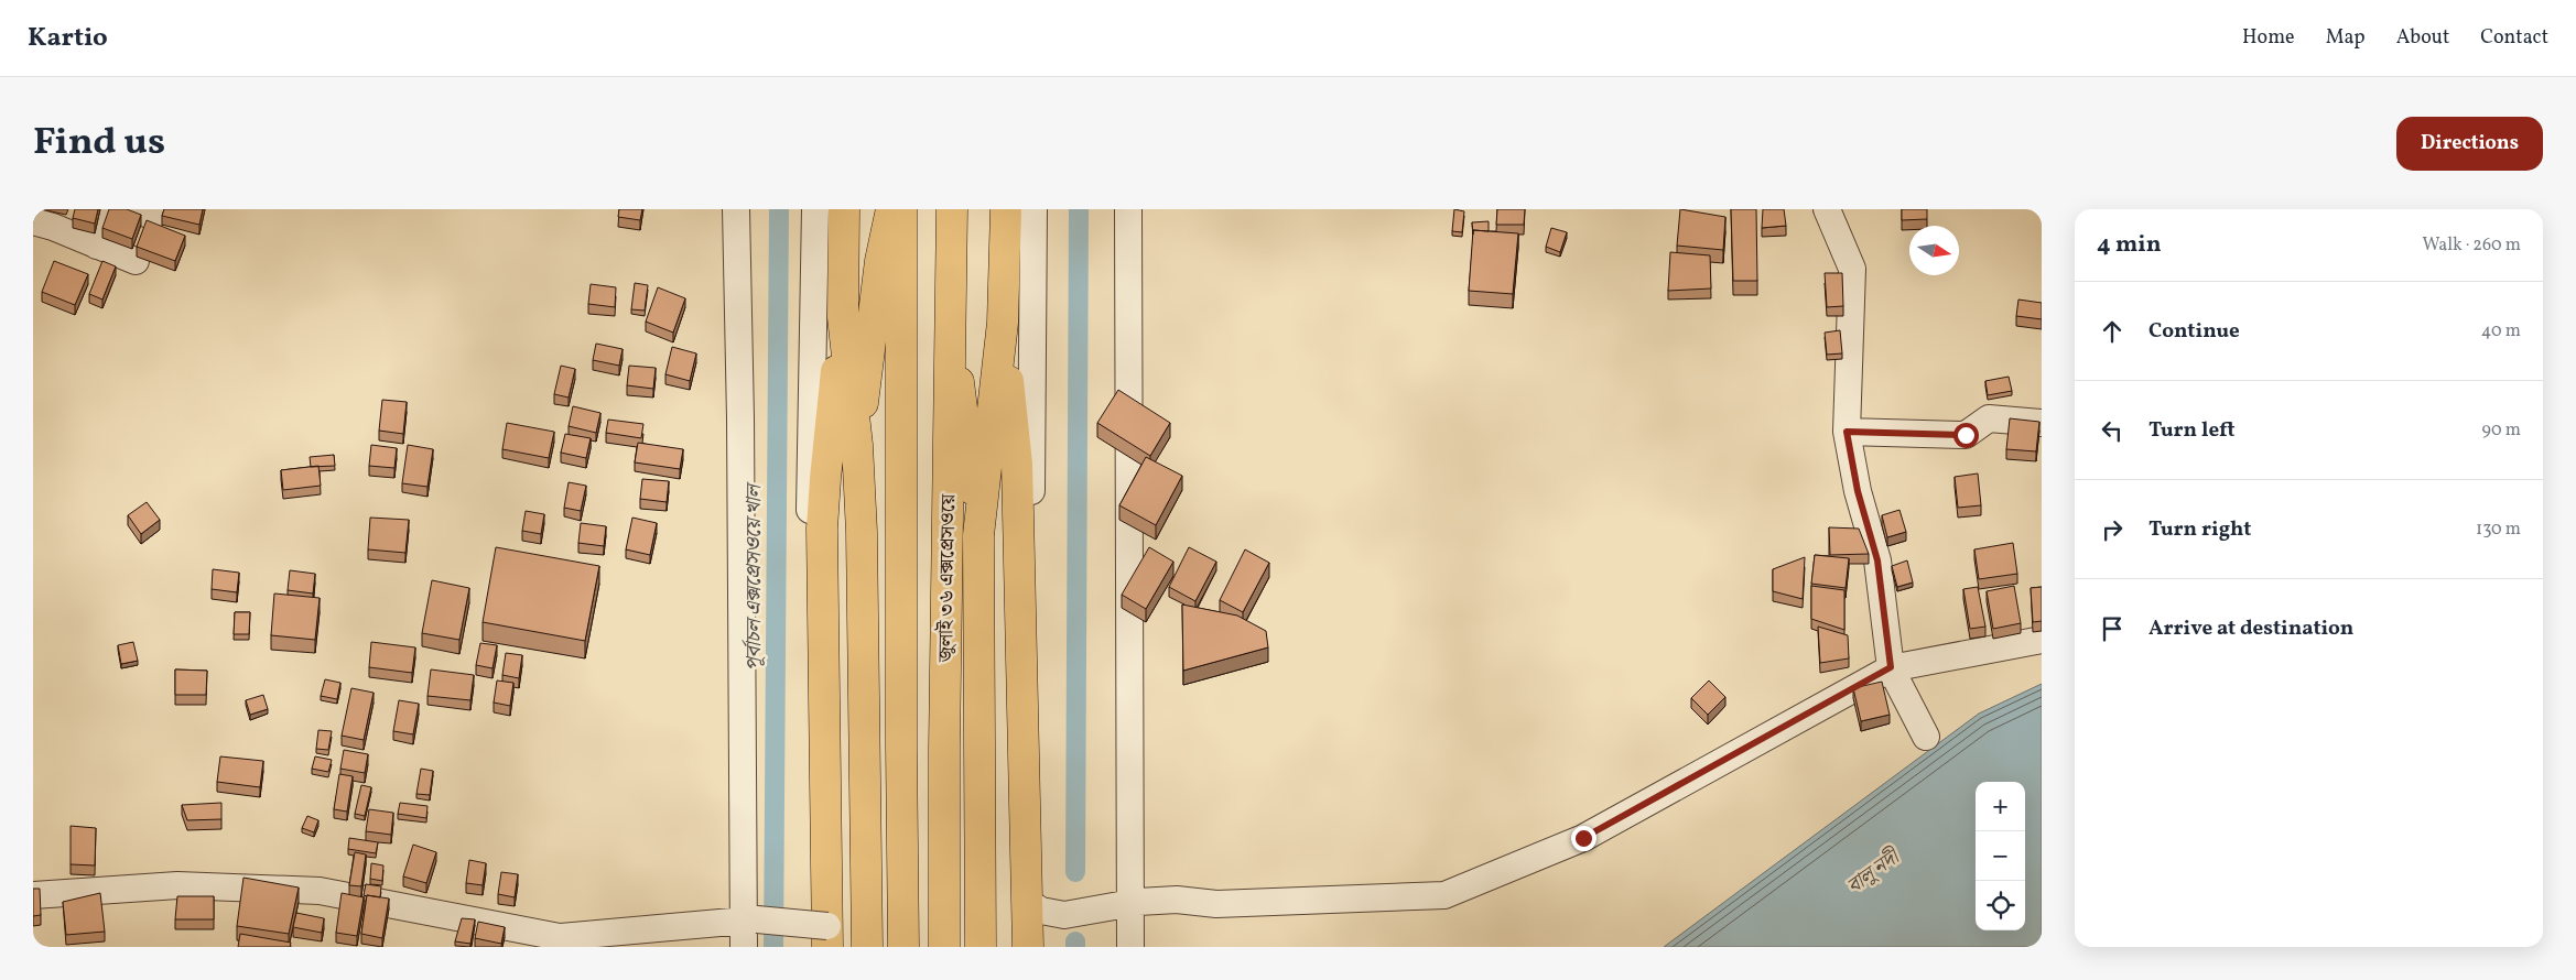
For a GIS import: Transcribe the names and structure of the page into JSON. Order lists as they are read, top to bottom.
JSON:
{
  "streets": {
    "main road": ["জুলাই ৩৬ এক্সপ্রেসওয়ে"]
  },
  "water": ["পূর্বাচল এক্সপ্রেসওয়ে খাল", "বালু নদী"],
  "north": "right",
  "page": {
    "header": "Kartio",
    "nav": [
      "Home",
      "Map",
      "About",
      "Contact"
    ],
    "title": "Find us",
    "buttons": "Directions",
    "heading": ["4 min", "Walk · 260 m"],
    "list": [
      ["Continue", "40 m"],
      ["Turn left", "90 m"],
      ["Turn right", "130 m"],
      "Arrive at destination"
    ],
    "map_buttons": ["+", "−"]
  }
}
